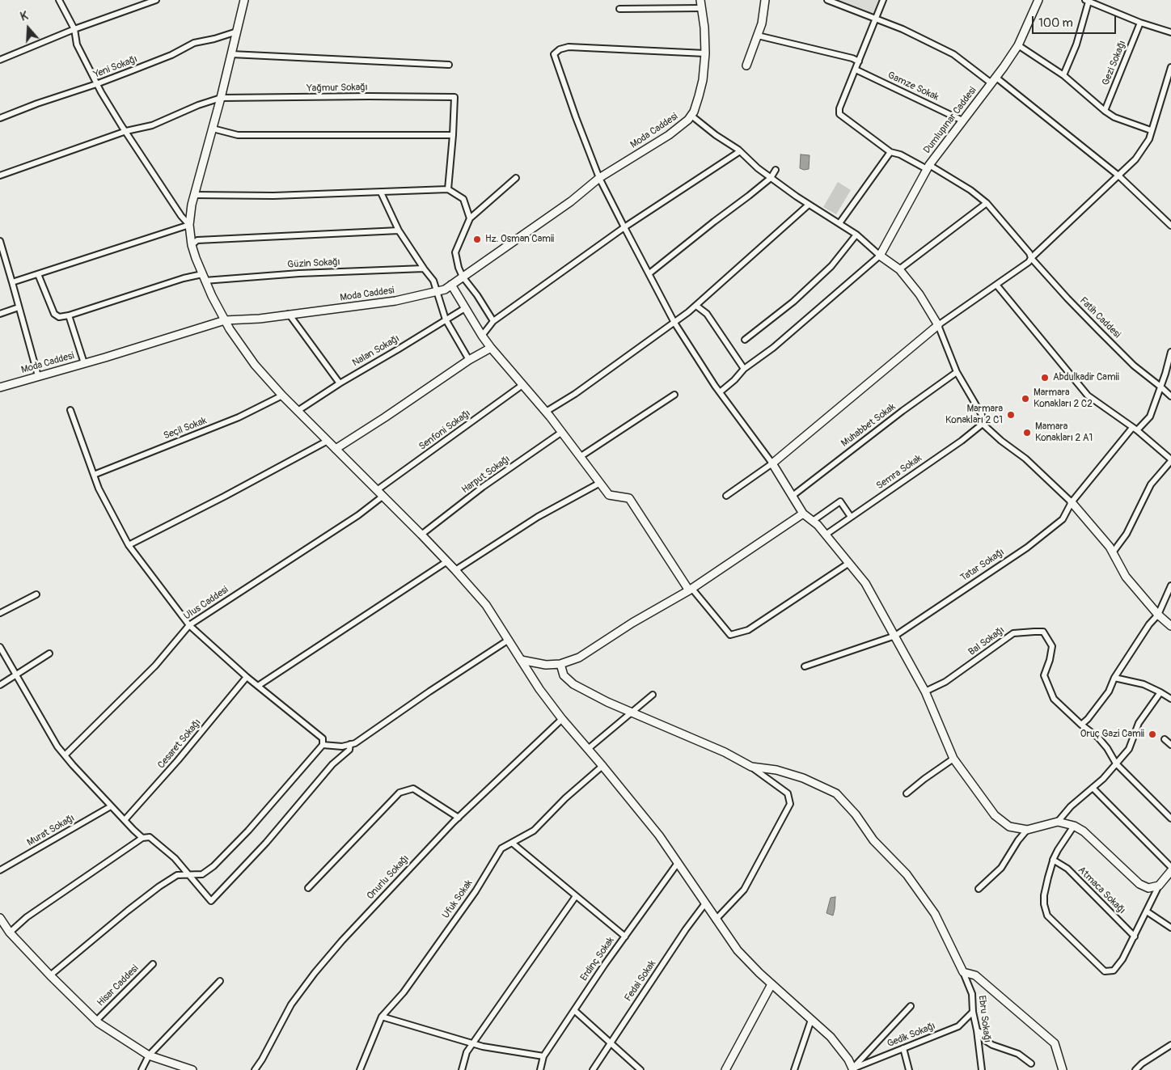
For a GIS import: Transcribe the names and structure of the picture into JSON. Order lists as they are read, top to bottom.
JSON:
{
  "streets": {
    "street": [
      "Gezi Sokağı",
      "Yeni Sokağı",
      "Gamze Sokak",
      "Yağmur Sokağı",
      "Dumlupınar Caddesi",
      "Moda Caddesi",
      "Güzin Sokağı",
      "Fatih Caddesi",
      "Nalan Sokağı",
      "Muhabbet Sokak",
      "Seçil Sokak",
      "Senfoni Sokağı",
      "Semra Sokak",
      "Harput Sokağı",
      "Tatar Sokağı",
      "Ulus Caddesi",
      "Bal Sokağı",
      "Cesaret Sokağı",
      "Murat Sokağı",
      "Onurlu Sokağı",
      "Atmaca Sokağı",
      "Ufuk Sokak",
      "Erdinç Sokak",
      "Fedai Sokak",
      "Hisar Caddesi",
      "Ebru Sokağı",
      "Gedik Sokağı"
    ]
  },
  "crossings": [
    ["Gamze Sokak", "Dumlupınar Caddesi"],
    ["Gamze Sokak", "Fatih Caddesi"],
    ["Dumlupınar Caddesi", "Fatih Caddesi"],
    ["Fatih Caddesi", "Tatar Sokağı"],
    ["Ebru Sokağı", "Gedik Sokağı"]
  ],
  "places": [
    "Hz. Osman Camii",
    "Abdulkadir Camii",
    "Marmara Konakları 2 C2",
    "Marmara Konakları 2 C1",
    "Mamara Konakları 2 A1",
    "Oruç Gazi Camii"
  ],
  "scale_bar": "100 m",
  "north": "top"
}
